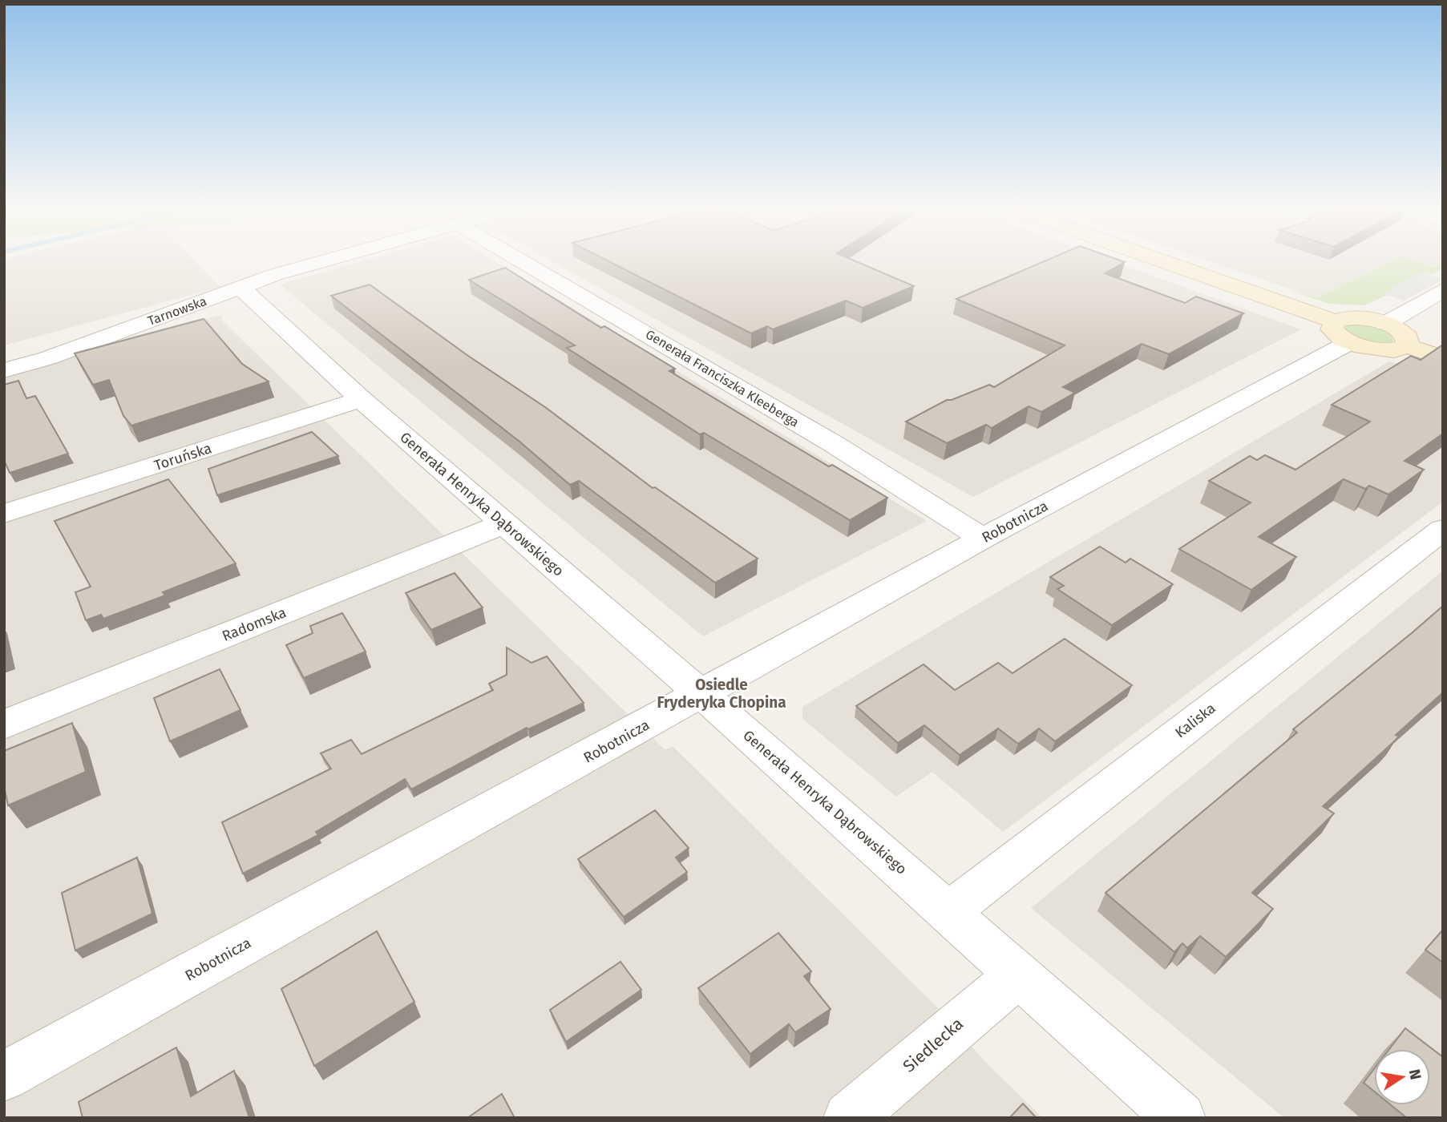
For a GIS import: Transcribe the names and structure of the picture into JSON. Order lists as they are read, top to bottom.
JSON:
{
  "streets": {
    "street": [
      "Tarnowska",
      "Generała Franciszka Kleeberga",
      "Toruńska",
      "Generała Henryka Dąbrowskiego",
      "Robotnicza",
      "Radomska",
      "Kaliska",
      "Siedlecka"
    ]
  },
  "crossings": [
    ["Tarnowska", "Generała Henryka Dąbrowskiego"],
    ["Generała Franciszka Kleeberga", "Robotnicza"],
    ["Toruńska", "Generała Henryka Dąbrowskiego"],
    ["Generała Henryka Dąbrowskiego", "Robotnicza"],
    ["Generała Henryka Dąbrowskiego", "Radomska"],
    ["Generała Henryka Dąbrowskiego", "Kaliska"],
    ["Generała Henryka Dąbrowskiego", "Siedlecka"]
  ],
  "districts": ["Osiedle Fryderyka Chopina"],
  "north": "right"
}
